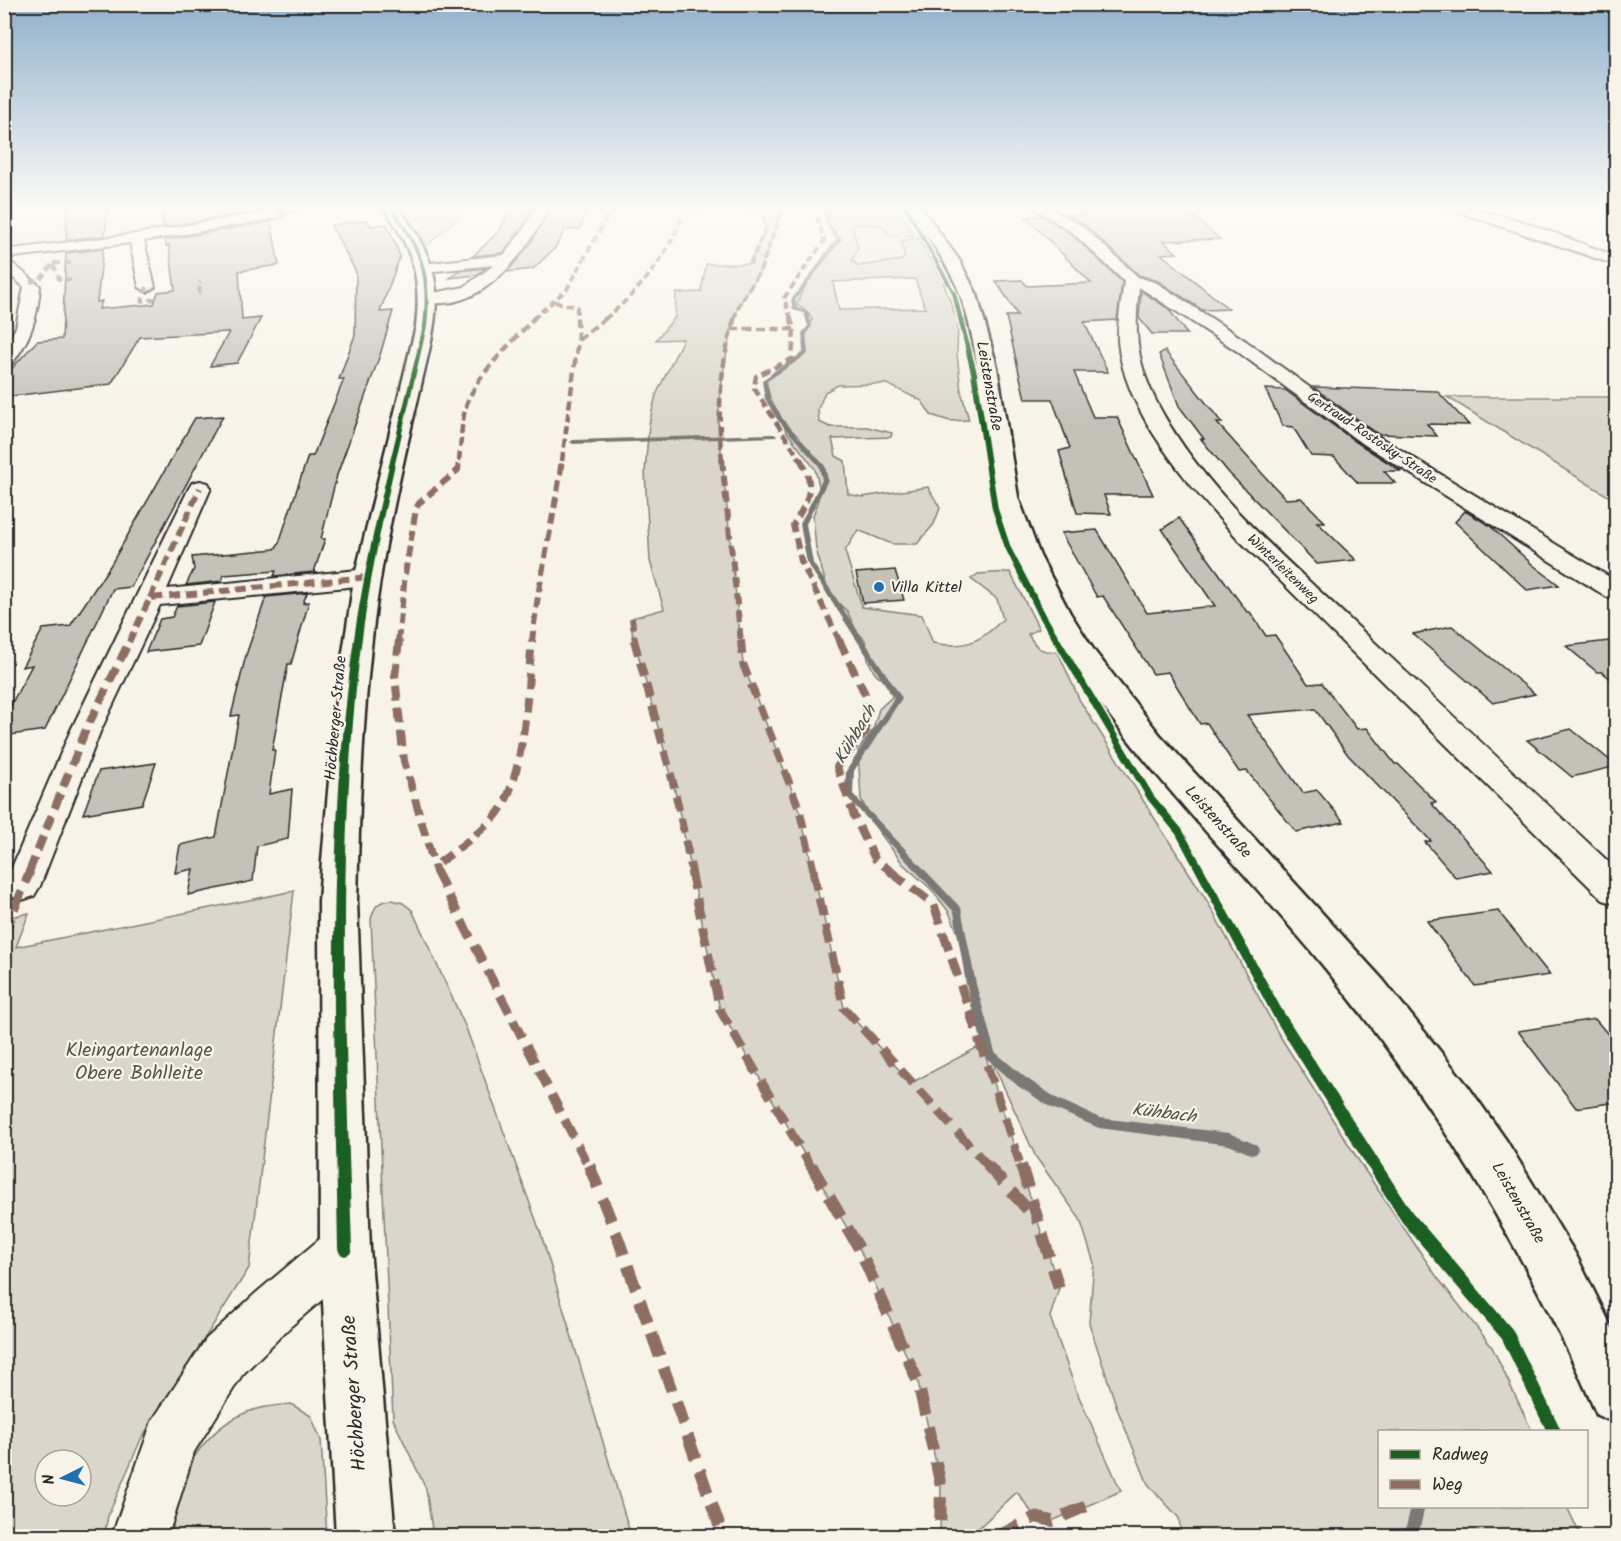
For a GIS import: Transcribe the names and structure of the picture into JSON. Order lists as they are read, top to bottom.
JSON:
{
  "streets": {
    "main road": ["Leistenstraße", "Höchberger Straße"],
    "street": ["Gertraud-Rostosky-Straße", "Winterleitenweg"]
  },
  "crossings": [
    ["Gertraud-Rostosky-Straße", "Winterleitenweg"]
  ],
  "water": ["Kühbach"],
  "parks": ["Kleingartenanlage Obere Bohlleite"],
  "places": ["Villa Kittel"],
  "legend": ["Radweg", "Weg"],
  "north": "left"
}
